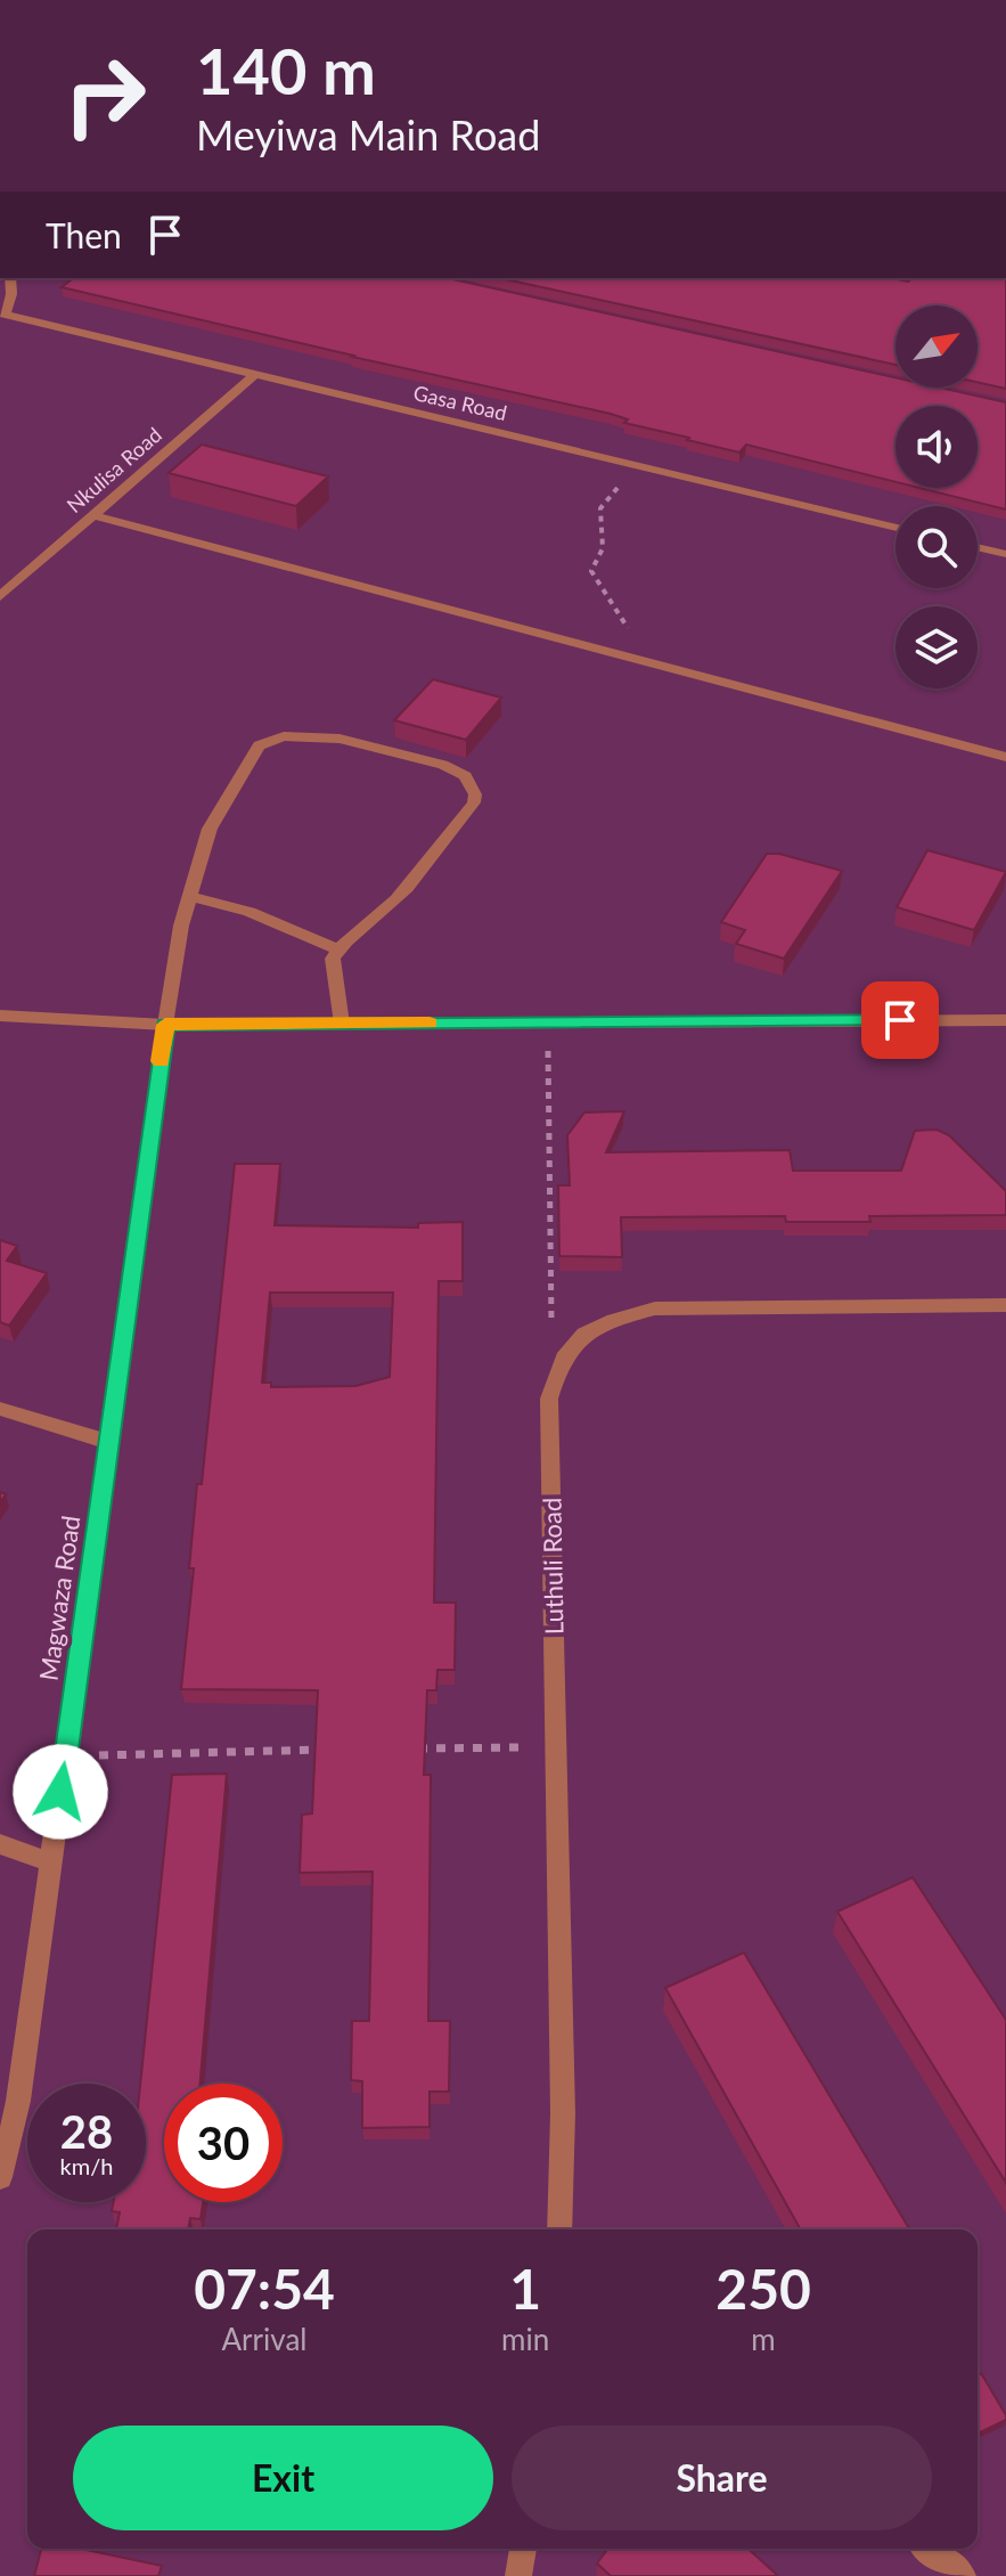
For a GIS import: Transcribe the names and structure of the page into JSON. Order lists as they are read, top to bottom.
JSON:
{
  "streets": {
    "street": [
      "Gasa Road",
      "Nkulisa Road",
      "Luthuli Road",
      "Magwaza Road"
    ]
  },
  "crossings": [
    ["Gasa Road", "Nkulisa Road"]
  ],
  "north": "top right",
  "page": {
    "turn": ["140 m", "Meyiwa Main Road"],
    "then": "Then",
    "speed": "28 km/h",
    "limit": "30",
    "eta": [
      "07:54",
      "Arrival",
      "1",
      "min",
      "250",
      "m"
    ],
    "buttons": ["Exit", "Share"]
  }
}
